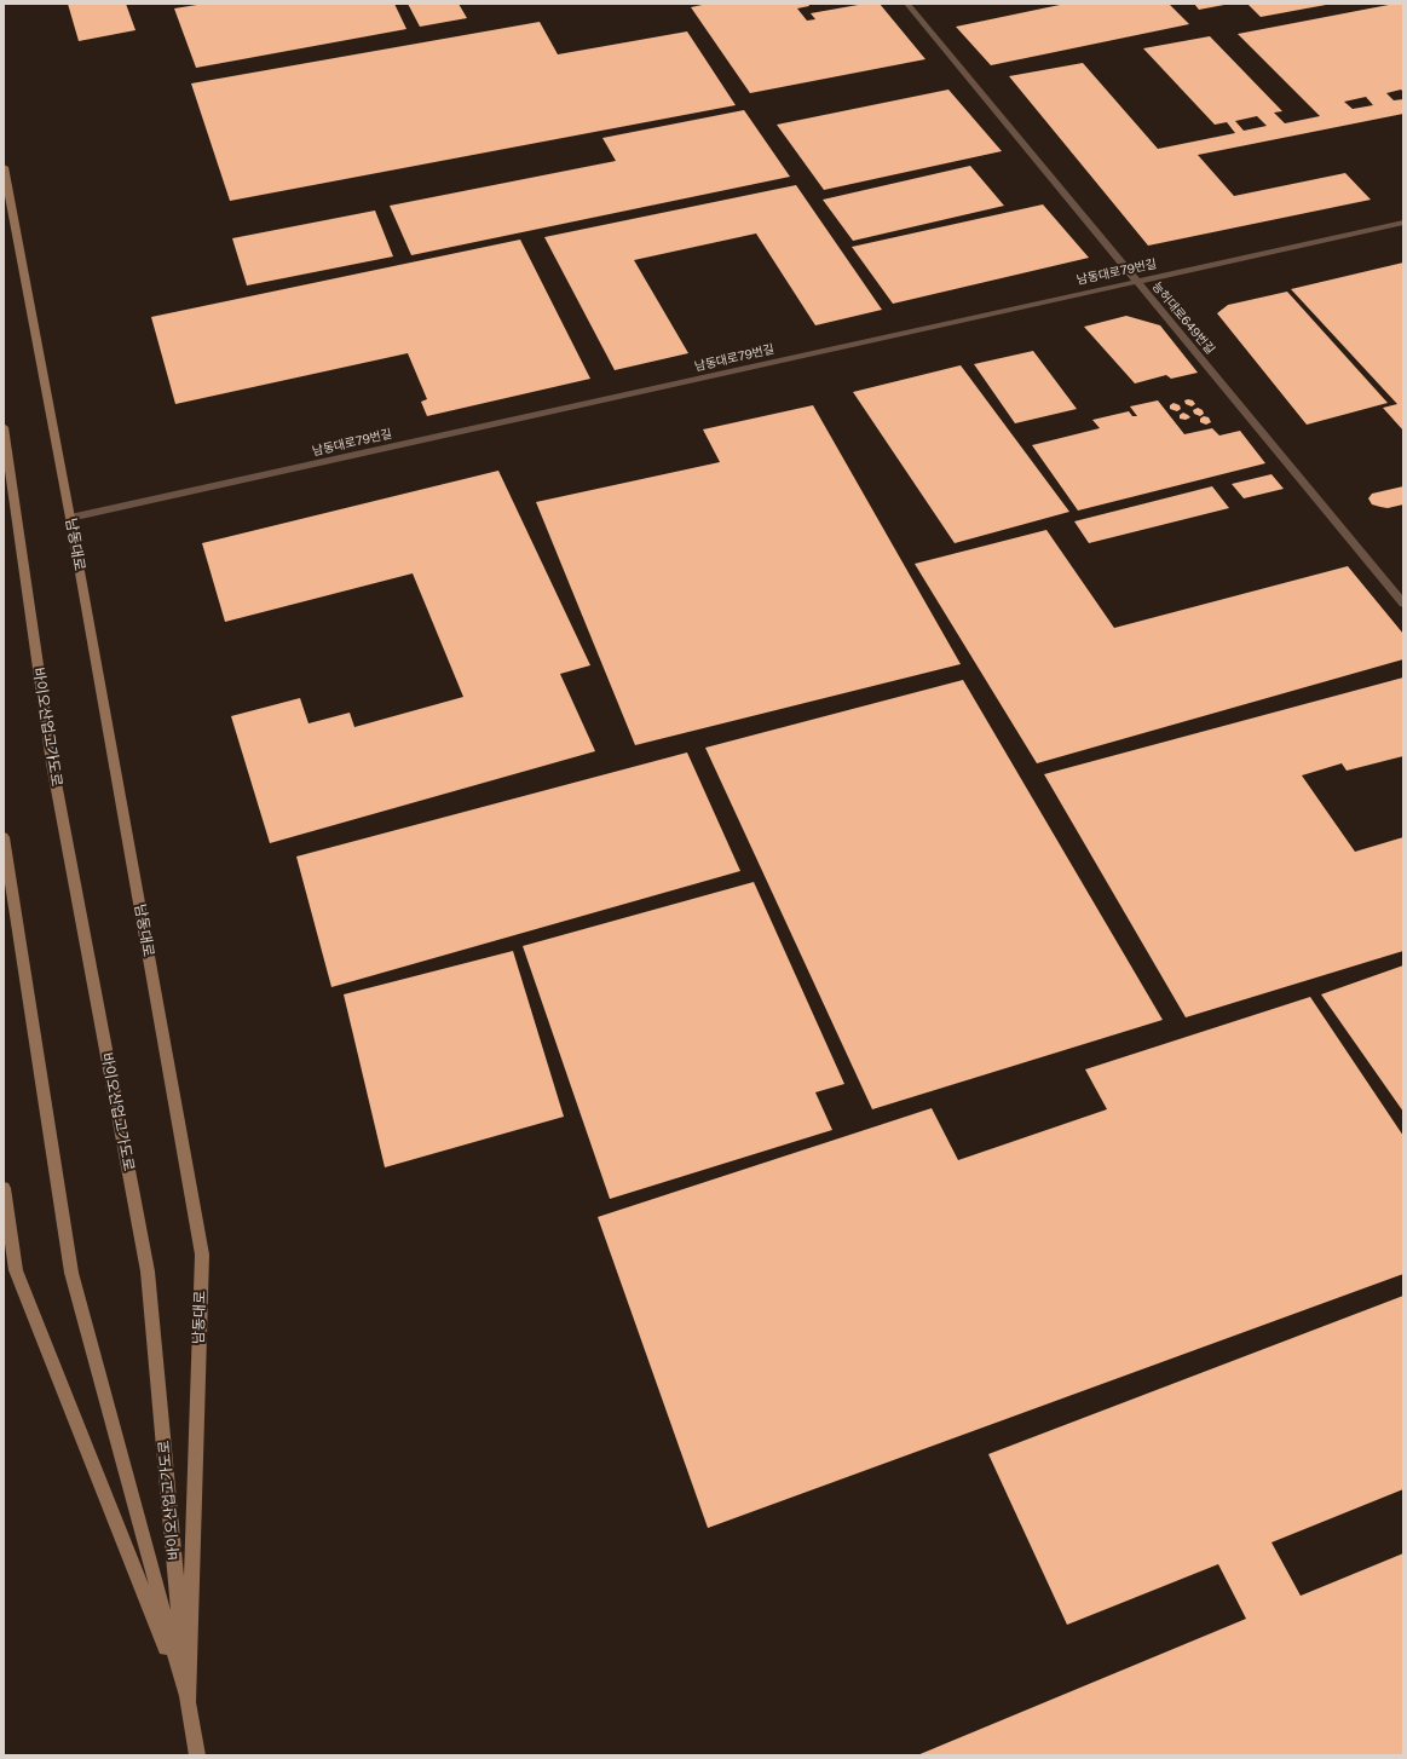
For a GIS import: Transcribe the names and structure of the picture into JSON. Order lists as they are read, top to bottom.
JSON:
{
  "streets": {
    "main road": ["남동대로", "바이오산업고가도로"],
    "street": ["남동대로79번길", "능허대로649번길"]
  },
  "crossings": [
    ["남동대로79번길", "능허대로649번길"],
    ["남동대로79번길", "남동대로"],
    ["남동대로", "바이오산업고가도로"]
  ]
}
